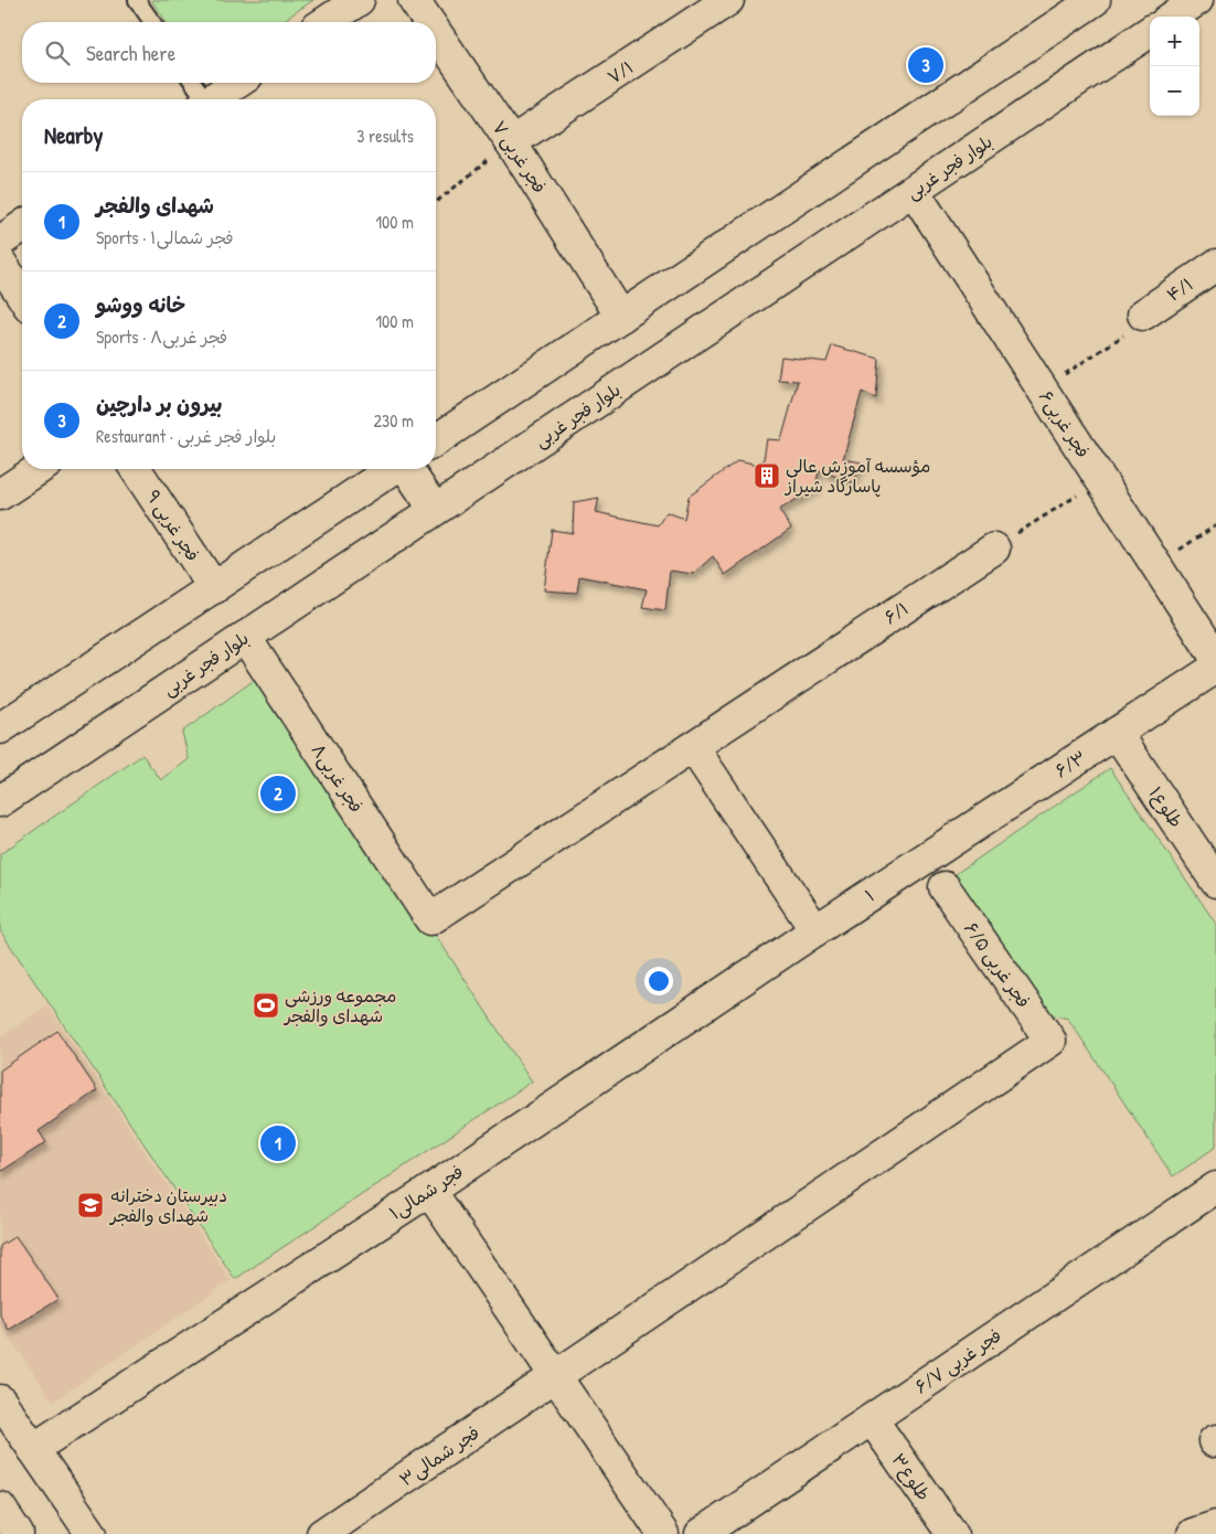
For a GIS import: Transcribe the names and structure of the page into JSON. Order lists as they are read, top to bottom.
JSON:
{
  "streets": {
    "street": [
      "۷/۱",
      "۷ فجر غربی",
      "بلوار فجر غربی",
      "۴/۱",
      "فجر غربی۶",
      "۹ فجر غربی",
      "۶/۱",
      "۶/۳",
      "فجر غربی۸",
      "طلوع۱",
      "۱",
      "۶/۵ فجر غربی",
      "فجر شمالی۱",
      "۶/۷ فجر غربی",
      "فجر شمالی۳",
      "طلوع۳"
    ]
  },
  "crossings": [
    ["۷/۱", "۷ فجر غربی"],
    ["بلوار فجر غربی", "فجر غربی۶"],
    ["بلوار فجر غربی", "فجر غربی۸"],
    ["۶/۱", "فجر غربی۸"],
    ["۶/۳", "طلوع۱"],
    ["۶/۳", "۱"],
    ["۱", "فجر شمالی۱"],
    ["۶/۵ فجر غربی", "فجر شمالی۳"],
    ["۶/۷ فجر غربی", "طلوع۳"]
  ],
  "places": {
    "building": ["مؤسسه آموزش عالی پاسارگاد شیراز"],
    "sports": ["مجموعه ورزشی شهدای والفجر"],
    "school or university": ["دبیرستان دخترانه شهدای والفجر"]
  },
  "page": {
    "map_buttons": ["+", "−"],
    "search": "Search here",
    "pins": ["3", "2", "1"],
    "heading": ["Nearby", "3 results"],
    "list": [
      {
        "mark": "1",
        "name": "شهدای والفجر",
        "note": "Sports · فجر شمالی۱",
        "value": "100 m"
      },
      {
        "mark": "2",
        "name": "خانه ووشو",
        "note": "Sports · فجر غربی۸",
        "value": "100 m"
      },
      {
        "mark": "3",
        "name": "بیرون بر دارچین",
        "note": "Restaurant · بلوار فجر غربی",
        "value": "230 m"
      }
    ]
  }
}
